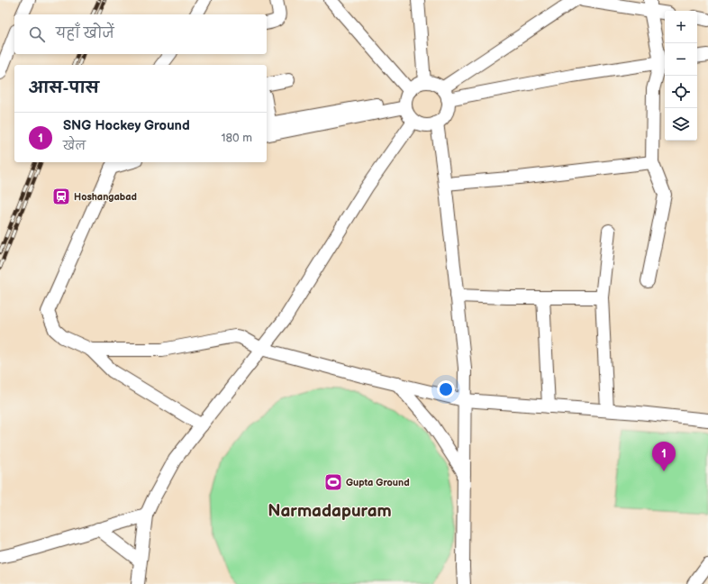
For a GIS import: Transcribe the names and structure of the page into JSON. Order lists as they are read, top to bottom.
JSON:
{
  "districts": ["Narmadapuram"],
  "places": {
    "station": ["Hoshangabad"],
    "sports": ["Gupta Ground"]
  },
  "page": {
    "map_buttons": ["+", "−"],
    "search": "यहाँ खोजें",
    "heading": "आस-पास",
    "list": [
      {
        "mark": "1",
        "name": "SNG Hockey Ground",
        "note": "खेल",
        "value": "180 m"
      }
    ],
    "pins": "1"
  }
}
